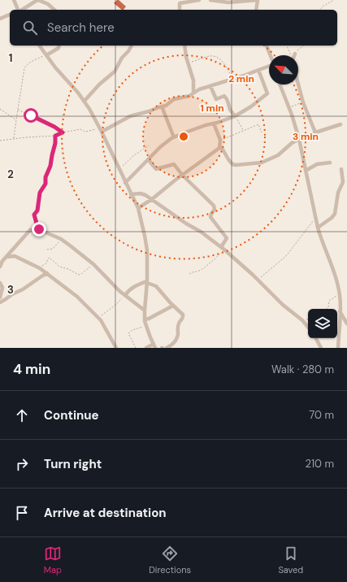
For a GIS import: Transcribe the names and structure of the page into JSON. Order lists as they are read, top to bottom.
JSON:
{
  "north": "top left",
  "page": {
    "search": "Search here",
    "heading": ["4 min", "Walk · 280 m"],
    "list": [
      ["Continue", "70 m"],
      ["Turn right", "210 m"],
      "Arrive at destination"
    ],
    "nav": ["Map", "Directions", "Saved"]
  },
  "grid": {
    "rows": ["1", "2", "3"]
  },
  "rings": ["2 min", "1 min", "3 min"]
}
